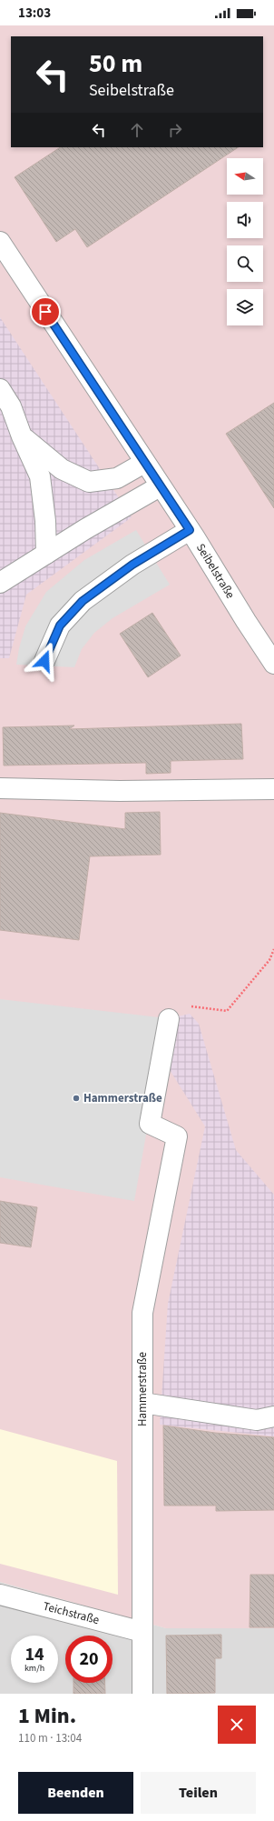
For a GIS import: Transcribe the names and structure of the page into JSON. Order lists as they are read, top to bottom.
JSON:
{
  "streets": {
    "street": ["Seibelstraße", "Hammerstraße", "Teichstraße"]
  },
  "crossings": [
    ["Hammerstraße", "Teichstraße"]
  ],
  "places": ["Hammerstraße"],
  "north": "left",
  "page": {
    "status": "13:03",
    "turn": ["50 m", "Seibelstraße"],
    "speed": "14 km/h",
    "limit": "20",
    "heading": ["1 Min.", "110 m · 13:04"],
    "buttons": ["Beenden", "Teilen"]
  }
}
